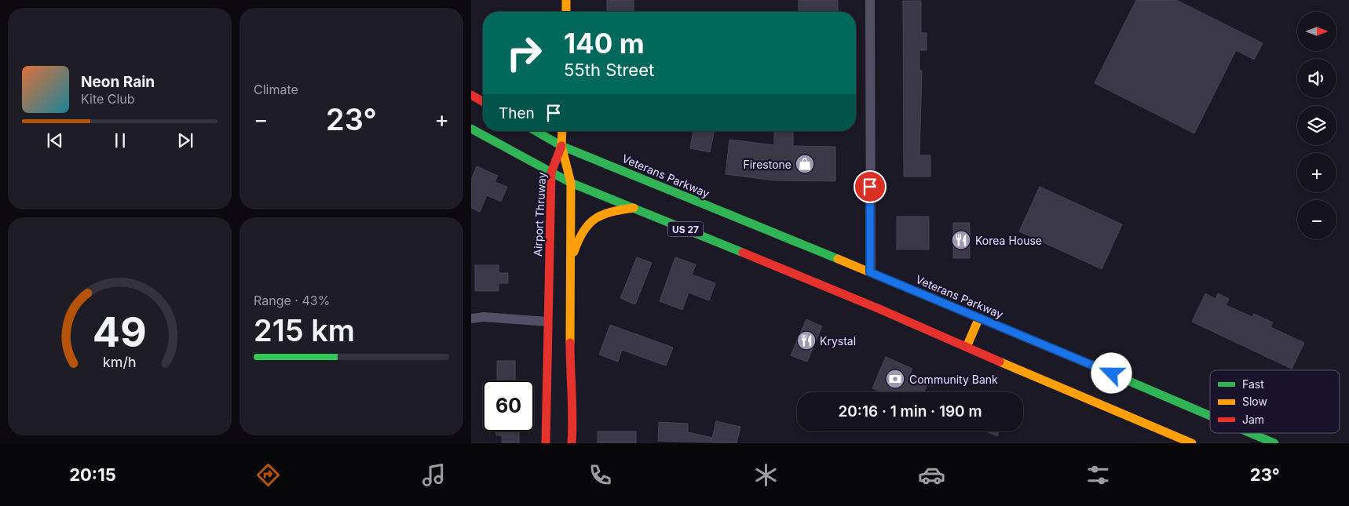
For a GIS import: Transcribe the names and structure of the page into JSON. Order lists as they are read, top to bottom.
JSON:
{
  "streets": {
    "main road": ["Veterans Parkway", "Airport Thruway", "US 27"]
  },
  "crossings": [
    ["Veterans Parkway", "Airport Thruway"],
    ["Airport Thruway", "US 27"]
  ],
  "places": {
    "shop": ["Firestone"],
    "restaurant": ["Korea House", "Krystal"],
    "bank": ["Community Bank"]
  },
  "legend": ["Fast", "Slow", "Jam"],
  "north": "right",
  "page": {
    "tile": [
      "Climate",
      ["Range · 43%", "215 km"]
    ],
    "map_buttons": ["+", "−"],
    "turn": ["140 m", "55th Street"],
    "song": ["Neon Rain", "Kite Club"],
    "then": "Then",
    "heat": ["−", "23°", "+"],
    "limit": "60",
    "trip": "20:16 · 1 min · 190 m",
    "tabs": ["20:15", "23°"],
    "gauge": ["49", "km/h"]
  }
}
